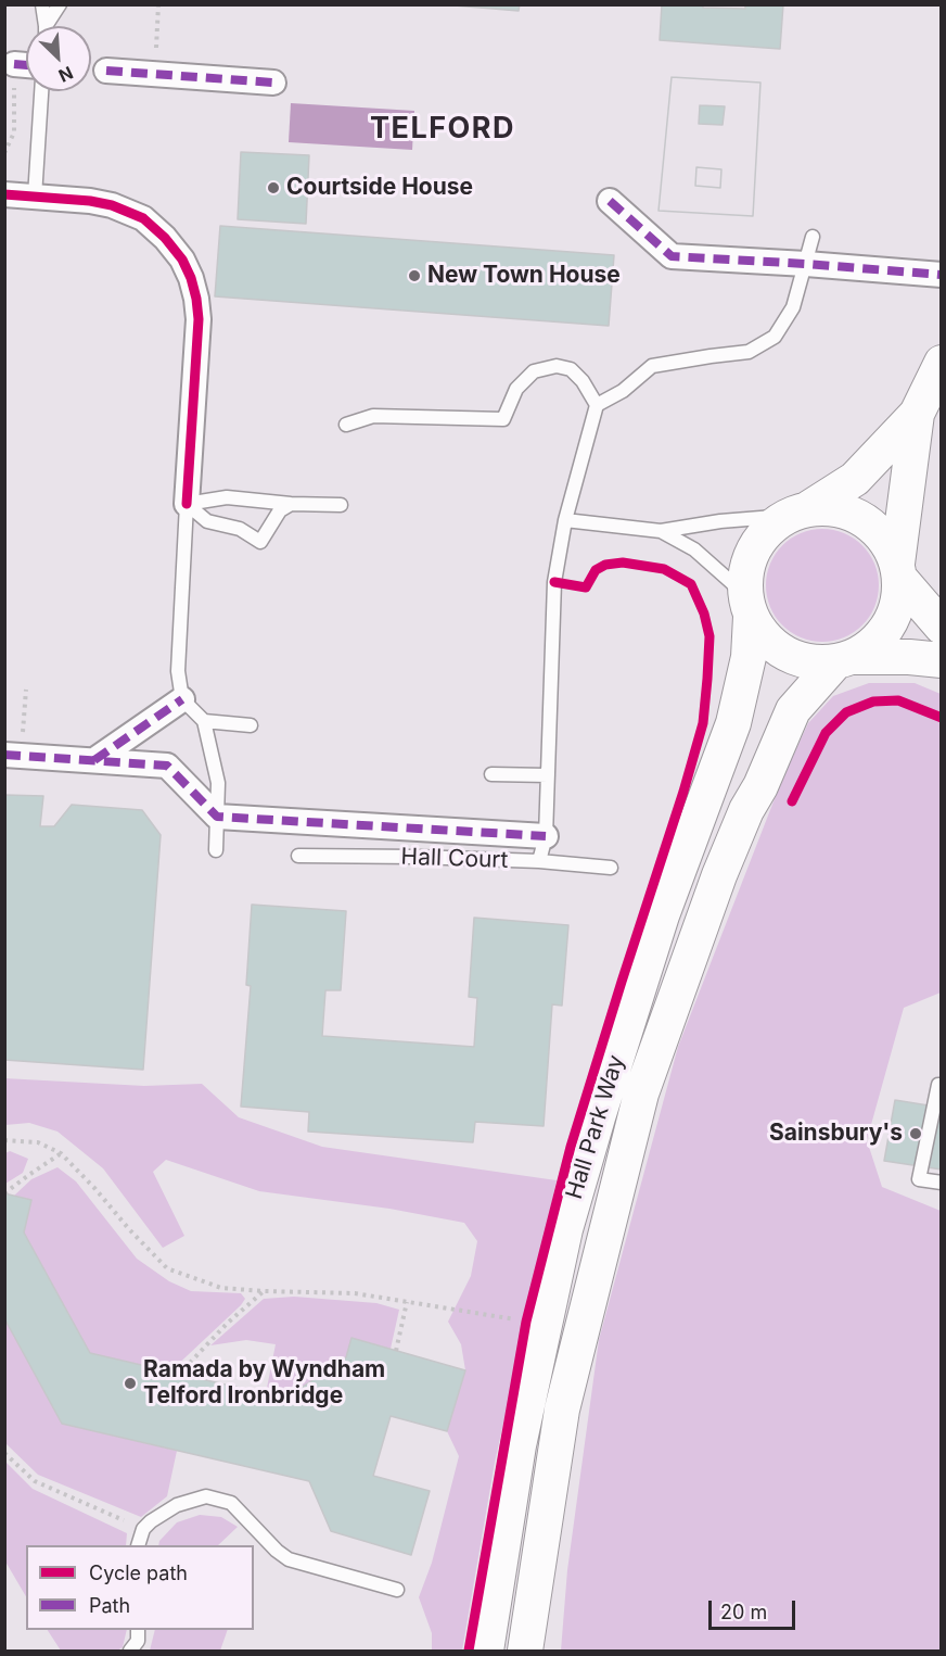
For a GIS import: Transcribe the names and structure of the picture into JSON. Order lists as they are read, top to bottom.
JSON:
{
  "streets": {
    "main road": ["Hall Park Way"],
    "lane": ["Hall Court"]
  },
  "districts": ["TELFORD"],
  "places": [
    "Courtside House",
    "New Town House",
    "Sainsbury's",
    "Ramada by Wyndham Telford Ironbridge"
  ],
  "legend": ["Cycle path", "Path"],
  "scale_bar": "20 m",
  "north": "bottom right"
}
